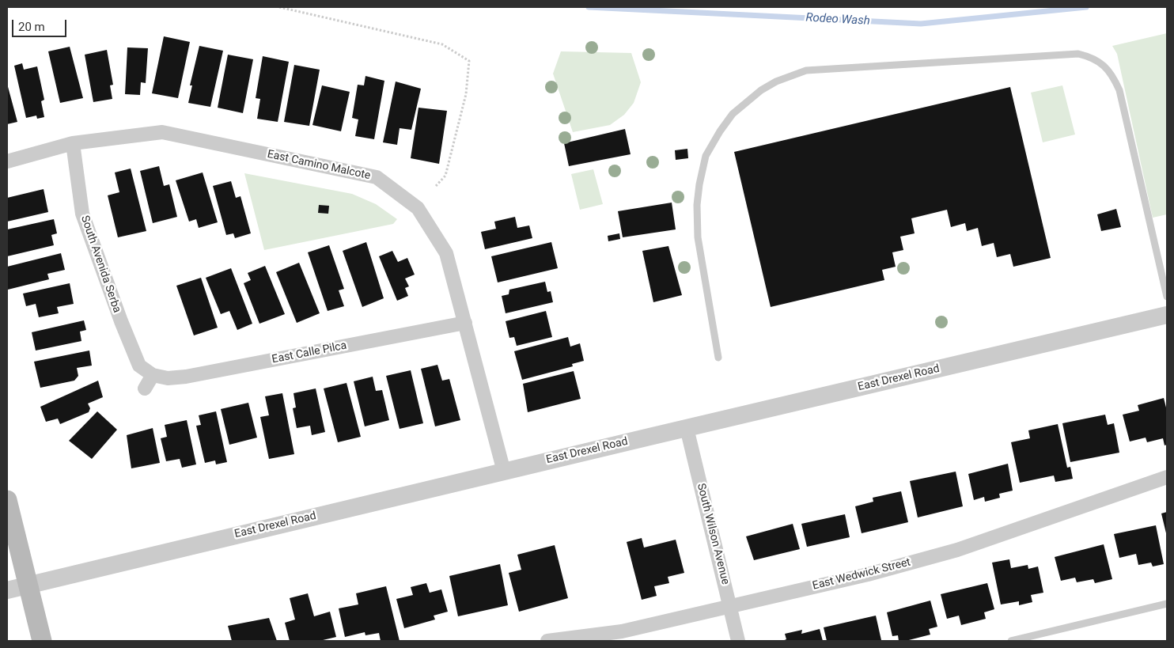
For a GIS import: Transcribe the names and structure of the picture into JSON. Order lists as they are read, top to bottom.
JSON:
{
  "streets": {
    "street": [
      "East Camino Malcote",
      "South Avenida Serba",
      "East Calle Pilca",
      "East Drexel Road",
      "South Wilson Avenue",
      "East Wedwick Street"
    ]
  },
  "crossings": [
    ["East Camino Malcote", "South Avenida Serba"],
    ["East Camino Malcote", "East Calle Pilca"],
    ["East Camino Malcote", "East Drexel Road"],
    ["South Avenida Serba", "East Calle Pilca"],
    ["East Drexel Road", "South Wilson Avenue"],
    ["South Wilson Avenue", "East Wedwick Street"]
  ],
  "water": ["Rodeo Wash"],
  "scale_bar": "20 m"
}
